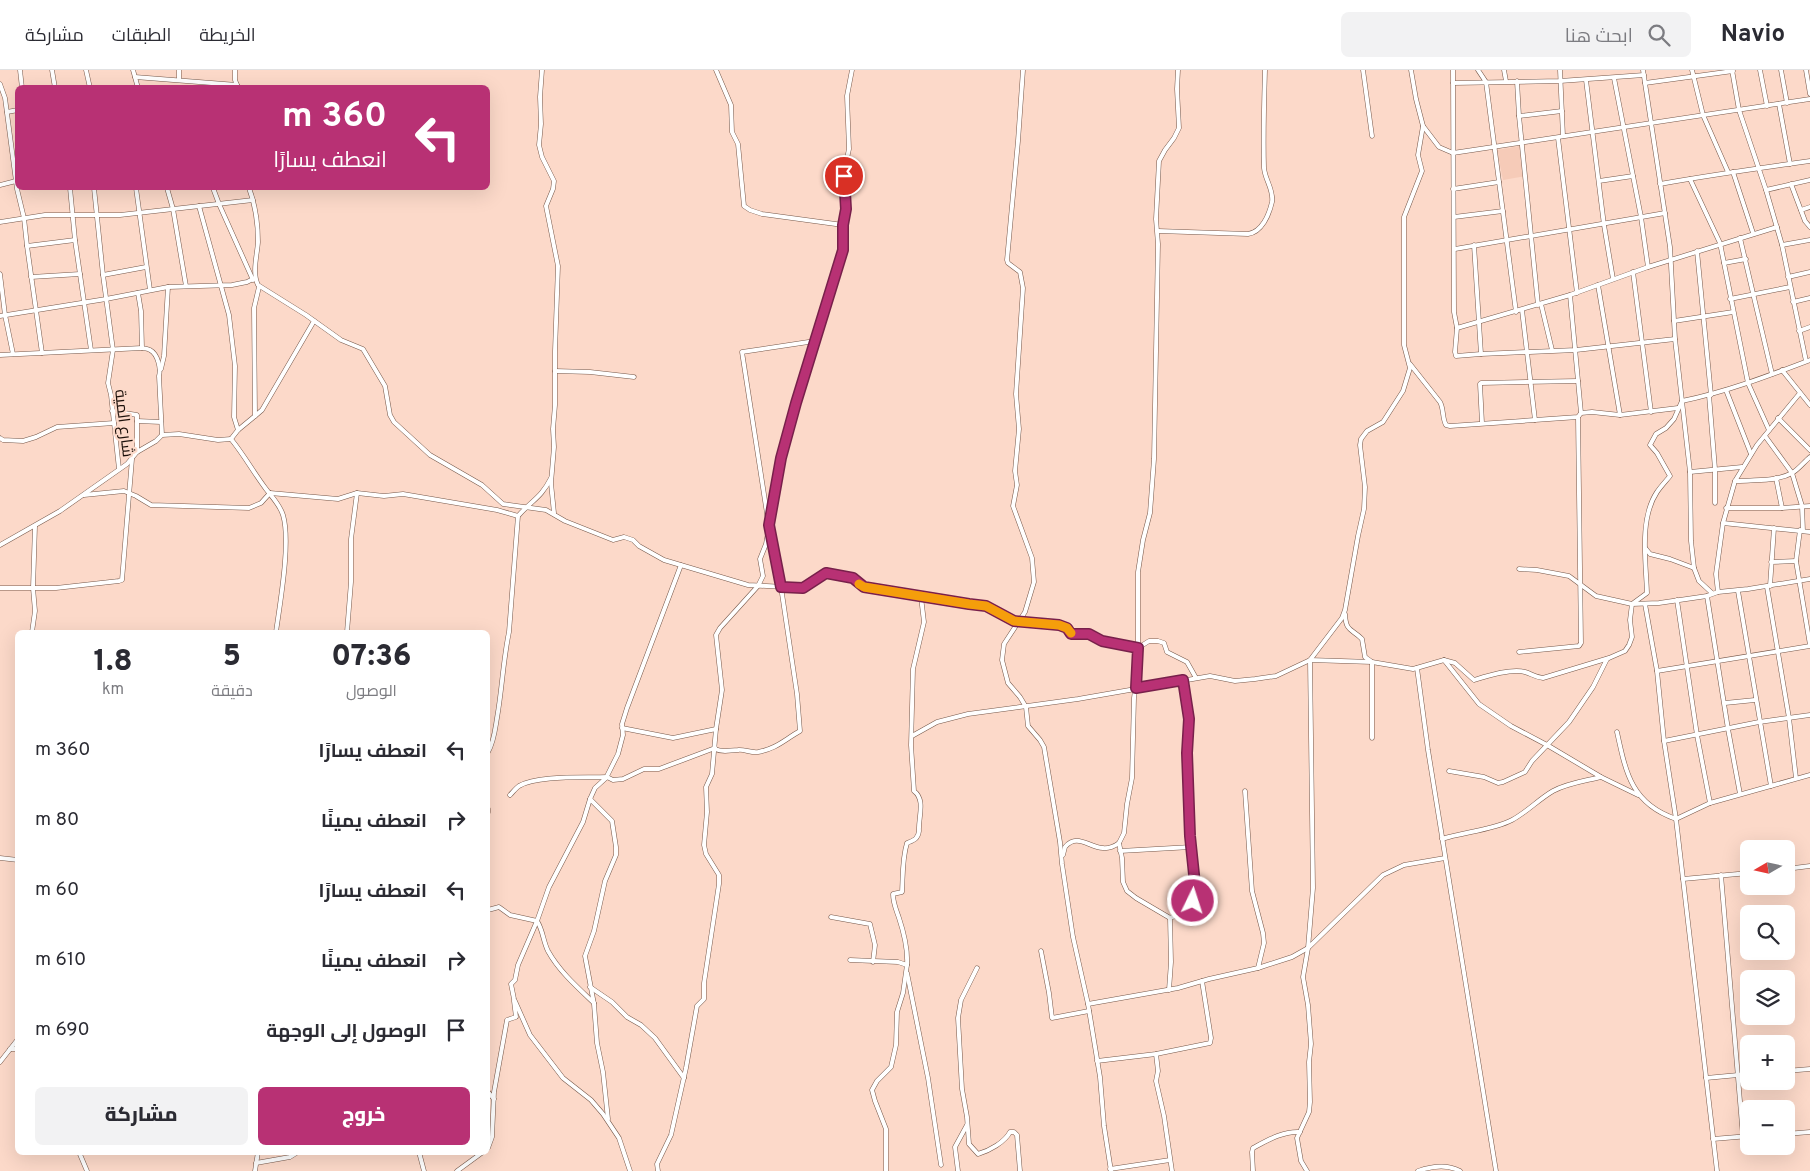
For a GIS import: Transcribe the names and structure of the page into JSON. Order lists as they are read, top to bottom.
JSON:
{
  "streets": {
    "street": ["شارع المية"]
  },
  "north": "left",
  "page": {
    "header": "Navio",
    "search": "ابحث هنا",
    "nav": ["الخريطة", "الطبقات", "مشاركة"],
    "turn": ["360 m", "انعطف يسارًا"],
    "eta": [
      "07:36",
      "الوصول",
      "5",
      "دقيقة",
      "1.8",
      "km"
    ],
    "list": [
      {
        "name": "انعطف يسارًا",
        "value": "360 m"
      },
      {
        "name": "انعطف يمينًا",
        "value": "80 m"
      },
      {
        "name": "انعطف يسارًا",
        "value": "60 m"
      },
      {
        "name": "انعطف يمينًا",
        "value": "610 m"
      },
      {
        "name": "الوصول إلى الوجهة",
        "value": "690 m"
      }
    ],
    "map_buttons": ["+", "−"],
    "buttons": ["خروج", "مشاركة"]
  }
}
